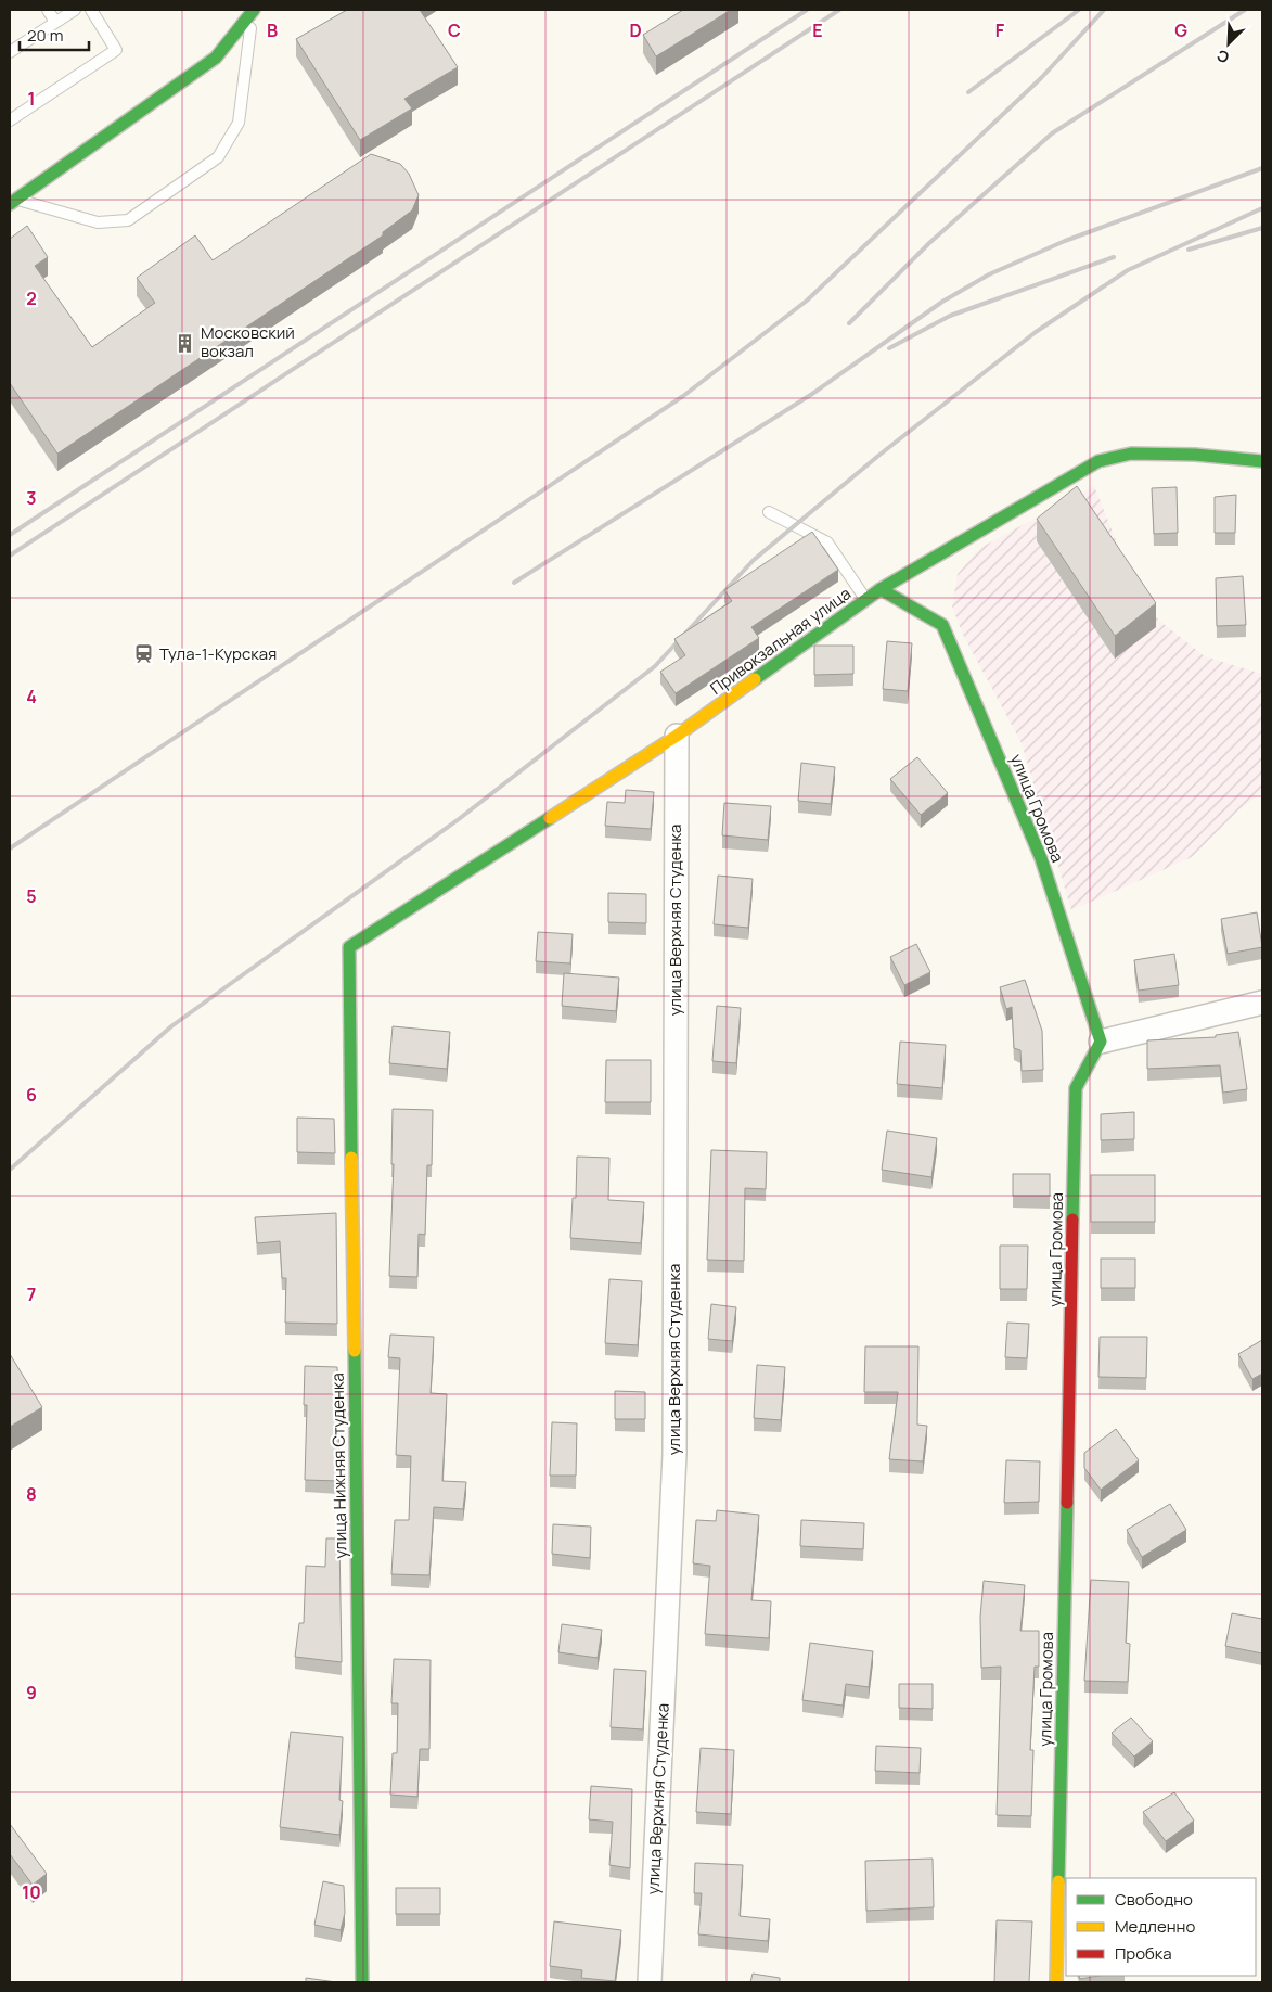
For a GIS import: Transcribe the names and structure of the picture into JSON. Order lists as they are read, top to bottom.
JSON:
{
  "streets": {
    "street": [
      "Привокзальная улица",
      "улица Громова",
      "улица Верхняя Cтуденка",
      "улица Нижняя Cтуденкa"
    ]
  },
  "crossings": [
    ["Привокзальная улица", "улица Громова"],
    ["Привокзальная улица", "улица Верхняя Cтуденка"],
    ["Привокзальная улица", "улица Нижняя Cтуденкa"]
  ],
  "places": {
    "building": ["Московский вокзал"],
    "station": ["Тула-1-Курская"]
  },
  "legend": ["Свободно", "Медленно", "Пробка"],
  "scale_bar": "20 m",
  "north": "bottom left",
  "grid": {
    "columns": [
      "B",
      "C",
      "D",
      "E",
      "F",
      "G"
    ],
    "rows": [
      "1",
      "2",
      "3",
      "4",
      "5",
      "6",
      "7",
      "8",
      "9",
      "10"
    ]
  }
}
